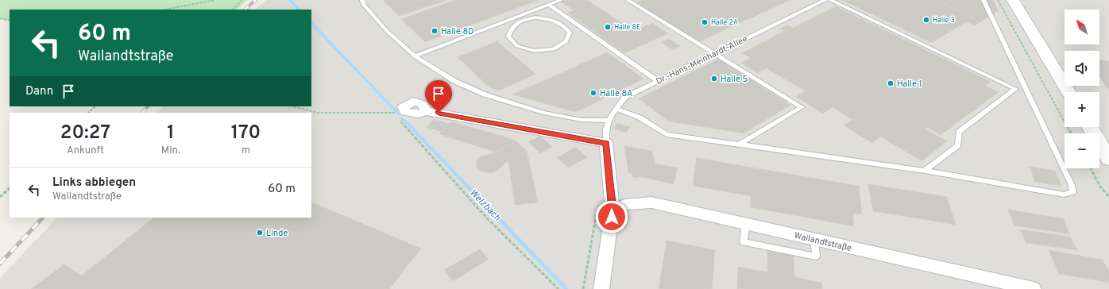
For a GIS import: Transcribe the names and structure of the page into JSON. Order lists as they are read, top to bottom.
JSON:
{
  "streets": {
    "street": ["Wailandtstraße"],
    "lane": ["Dr.-Hans-Meinhardt-Allee"]
  },
  "water": ["Welzbach"],
  "places": [
    "Halle 3",
    "Halle 2A",
    "Halle 8E",
    "Halle 8D",
    "Halle 5",
    "Halle 1",
    "Halle 8A",
    "Linde"
  ],
  "north": "top left",
  "page": {
    "map_buttons": ["+", "−"],
    "turn": ["60 m", "Wailandtstraße"],
    "then": "Dann",
    "eta": [
      "20:27",
      "Ankunft",
      "1",
      "Min.",
      "170",
      "m"
    ],
    "list": [
      {
        "name": "Links abbiegen",
        "note": "Wailandtstraße",
        "value": "60 m"
      }
    ]
  }
}
